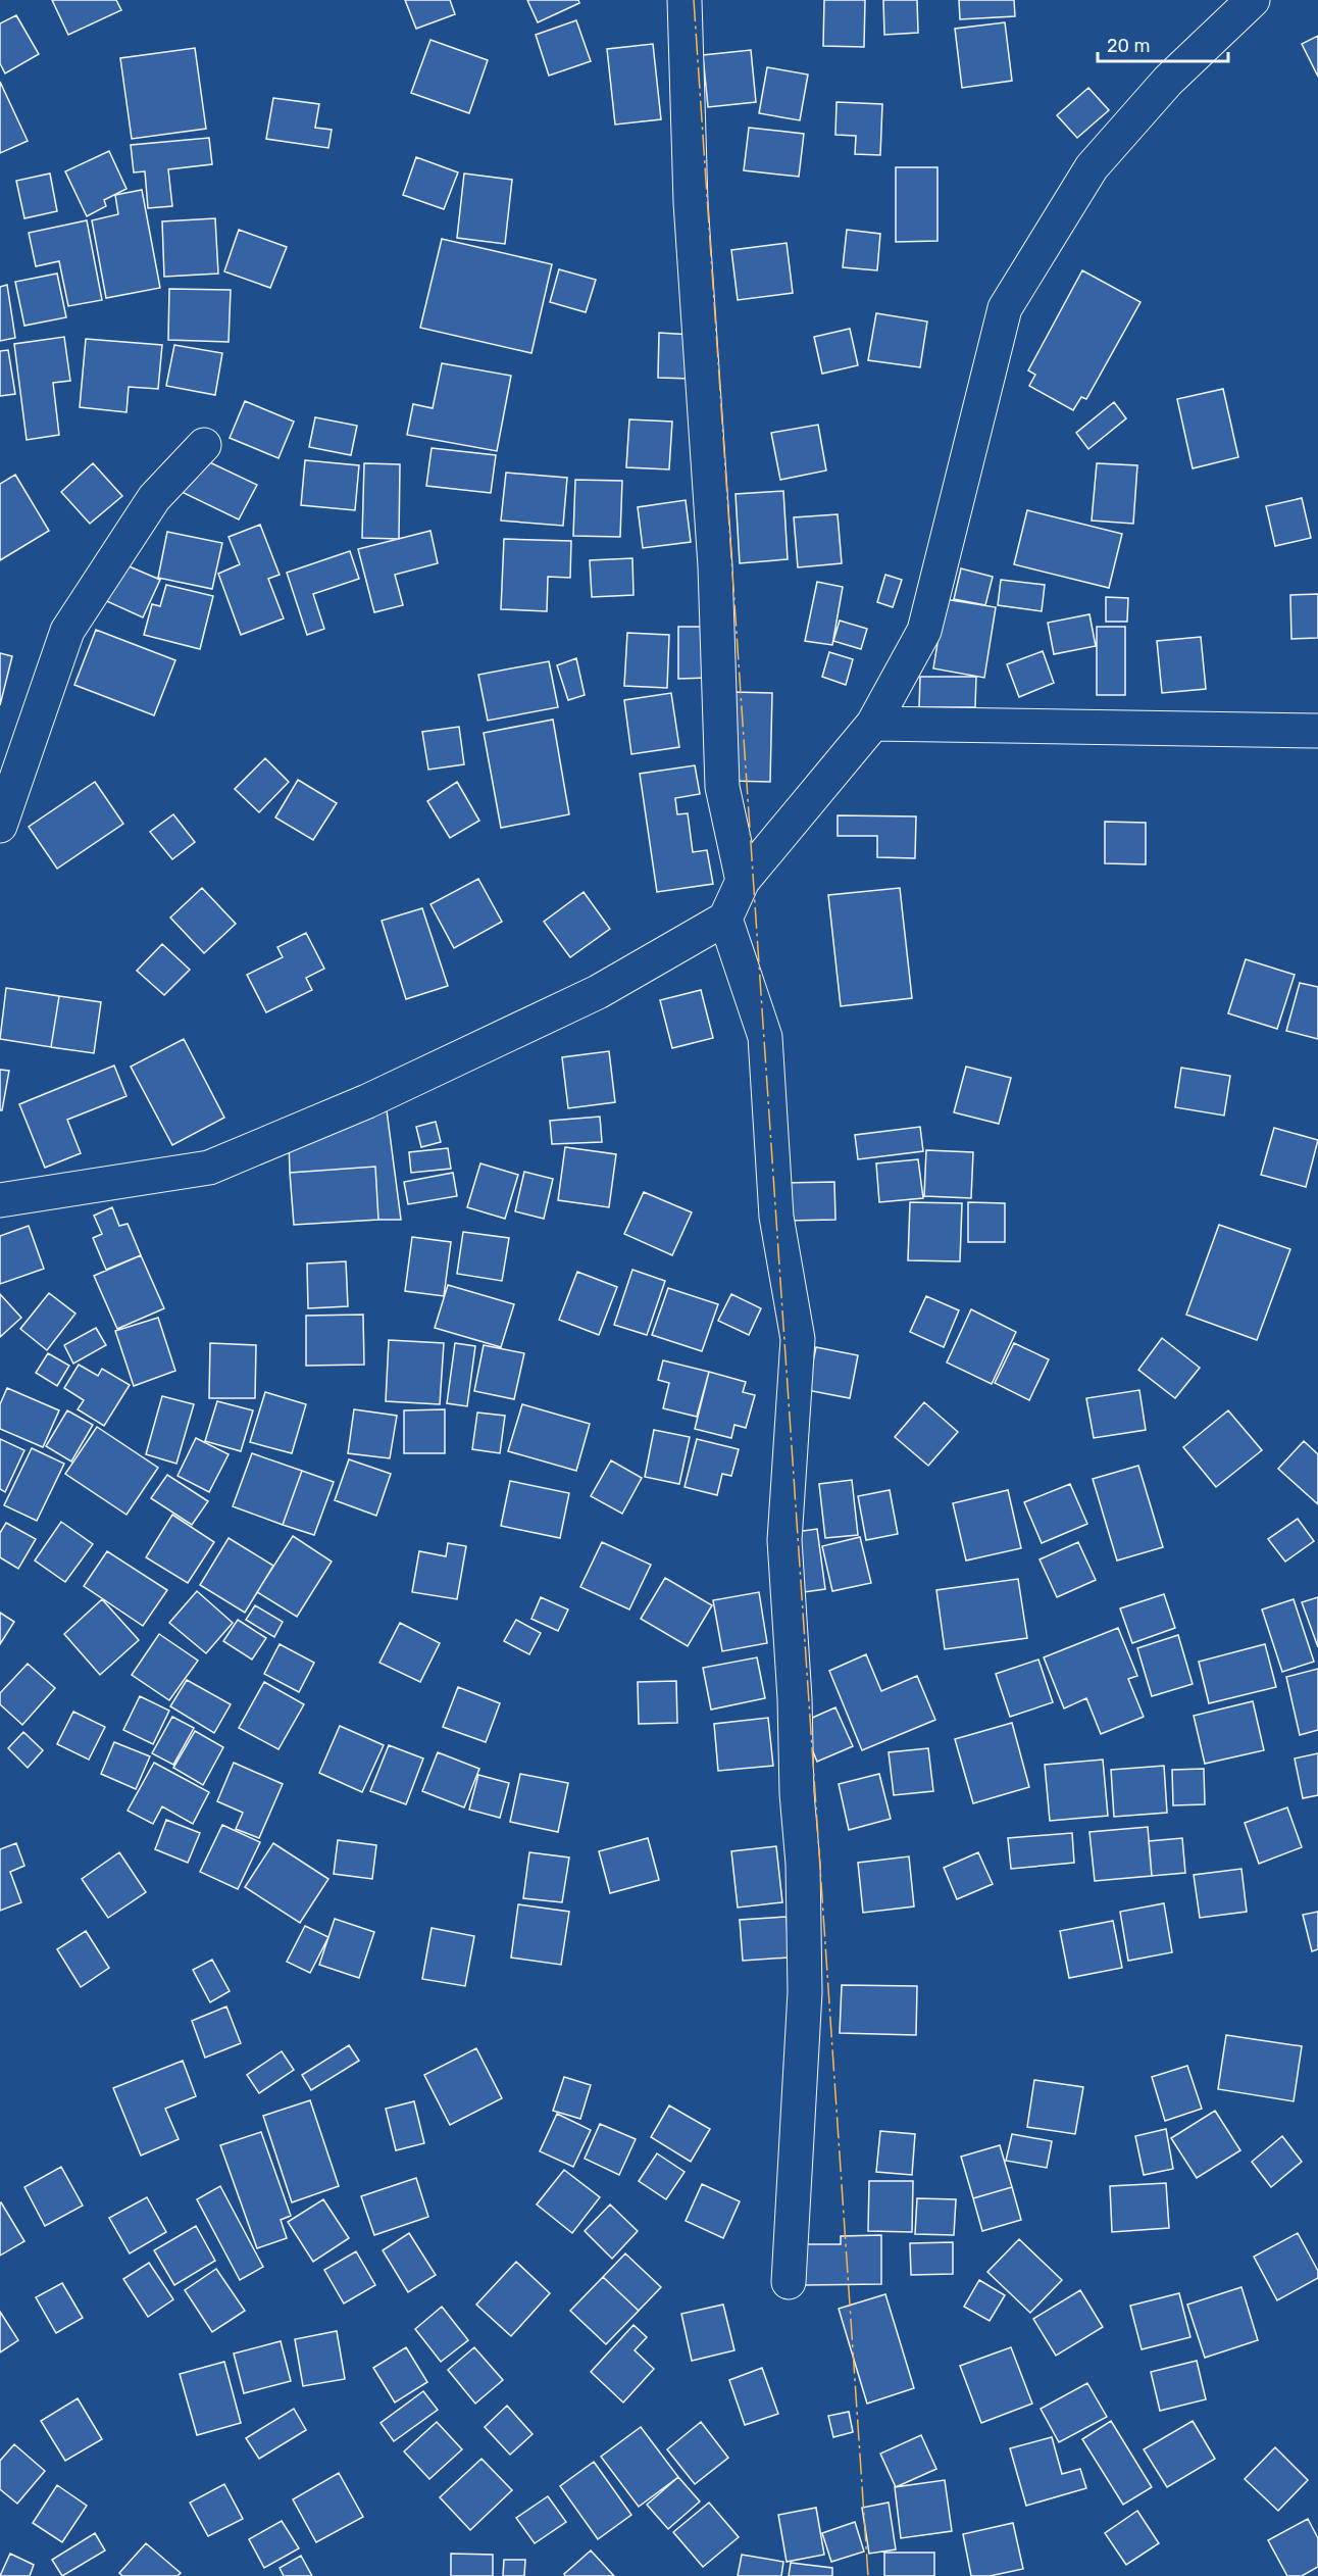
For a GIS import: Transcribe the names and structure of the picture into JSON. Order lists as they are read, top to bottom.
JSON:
{
  "scale_bar": "20 m"
}
